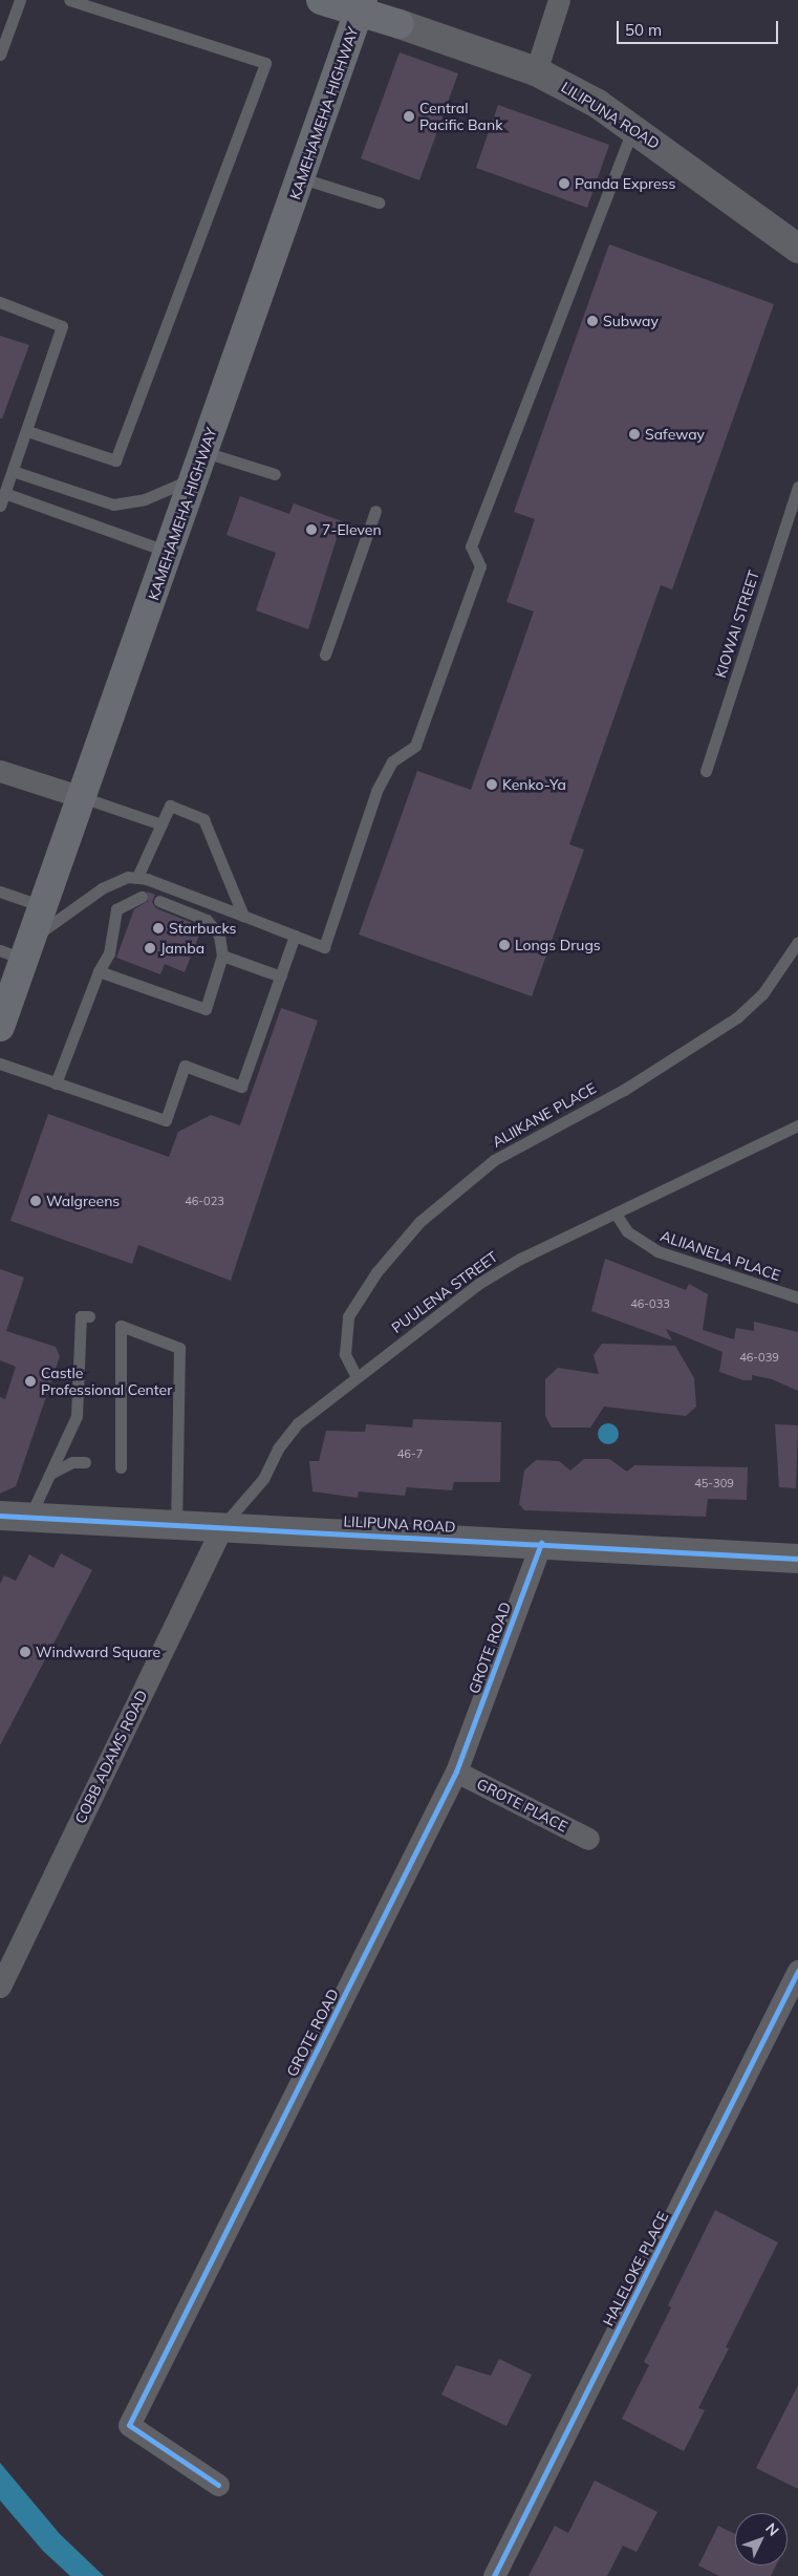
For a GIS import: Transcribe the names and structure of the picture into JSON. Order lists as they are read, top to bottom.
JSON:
{
  "streets": {
    "main road": ["KAMEHAMEHA HIGHWAY"],
    "street": [
      "LILIPUNA ROAD",
      "GROTE ROAD",
      "COBB ADAMS ROAD",
      "GROTE PLACE",
      "HALELOKE PLACE"
    ],
    "lane": [
      "KIOWAI STREET",
      "ALIIKANE PLACE",
      "ALIIANELA PLACE",
      "PUULENA STREET"
    ]
  },
  "crossings": [
    ["LILIPUNA ROAD", "PUULENA STREET"],
    ["LILIPUNA ROAD", "GROTE ROAD"],
    ["LILIPUNA ROAD", "COBB ADAMS ROAD"],
    ["ALIIKANE PLACE", "PUULENA STREET"],
    ["ALIIANELA PLACE", "PUULENA STREET"],
    ["PUULENA STREET", "COBB ADAMS ROAD"],
    ["GROTE ROAD", "GROTE PLACE"]
  ],
  "places": [
    "Central Pacific Bank",
    "Panda Express",
    "Subway",
    "Safeway",
    "7-Eleven",
    "Kenko-Ya",
    "Starbucks",
    "Longs Drugs",
    "Jamba",
    "Walgreens",
    "Castle Professional Center",
    "Windward Square"
  ],
  "house_numbers": [
    "46-023",
    "46-033",
    "46-039",
    "46-7",
    "45-309"
  ],
  "scale_bar": "50 m",
  "north": "top right"
}
